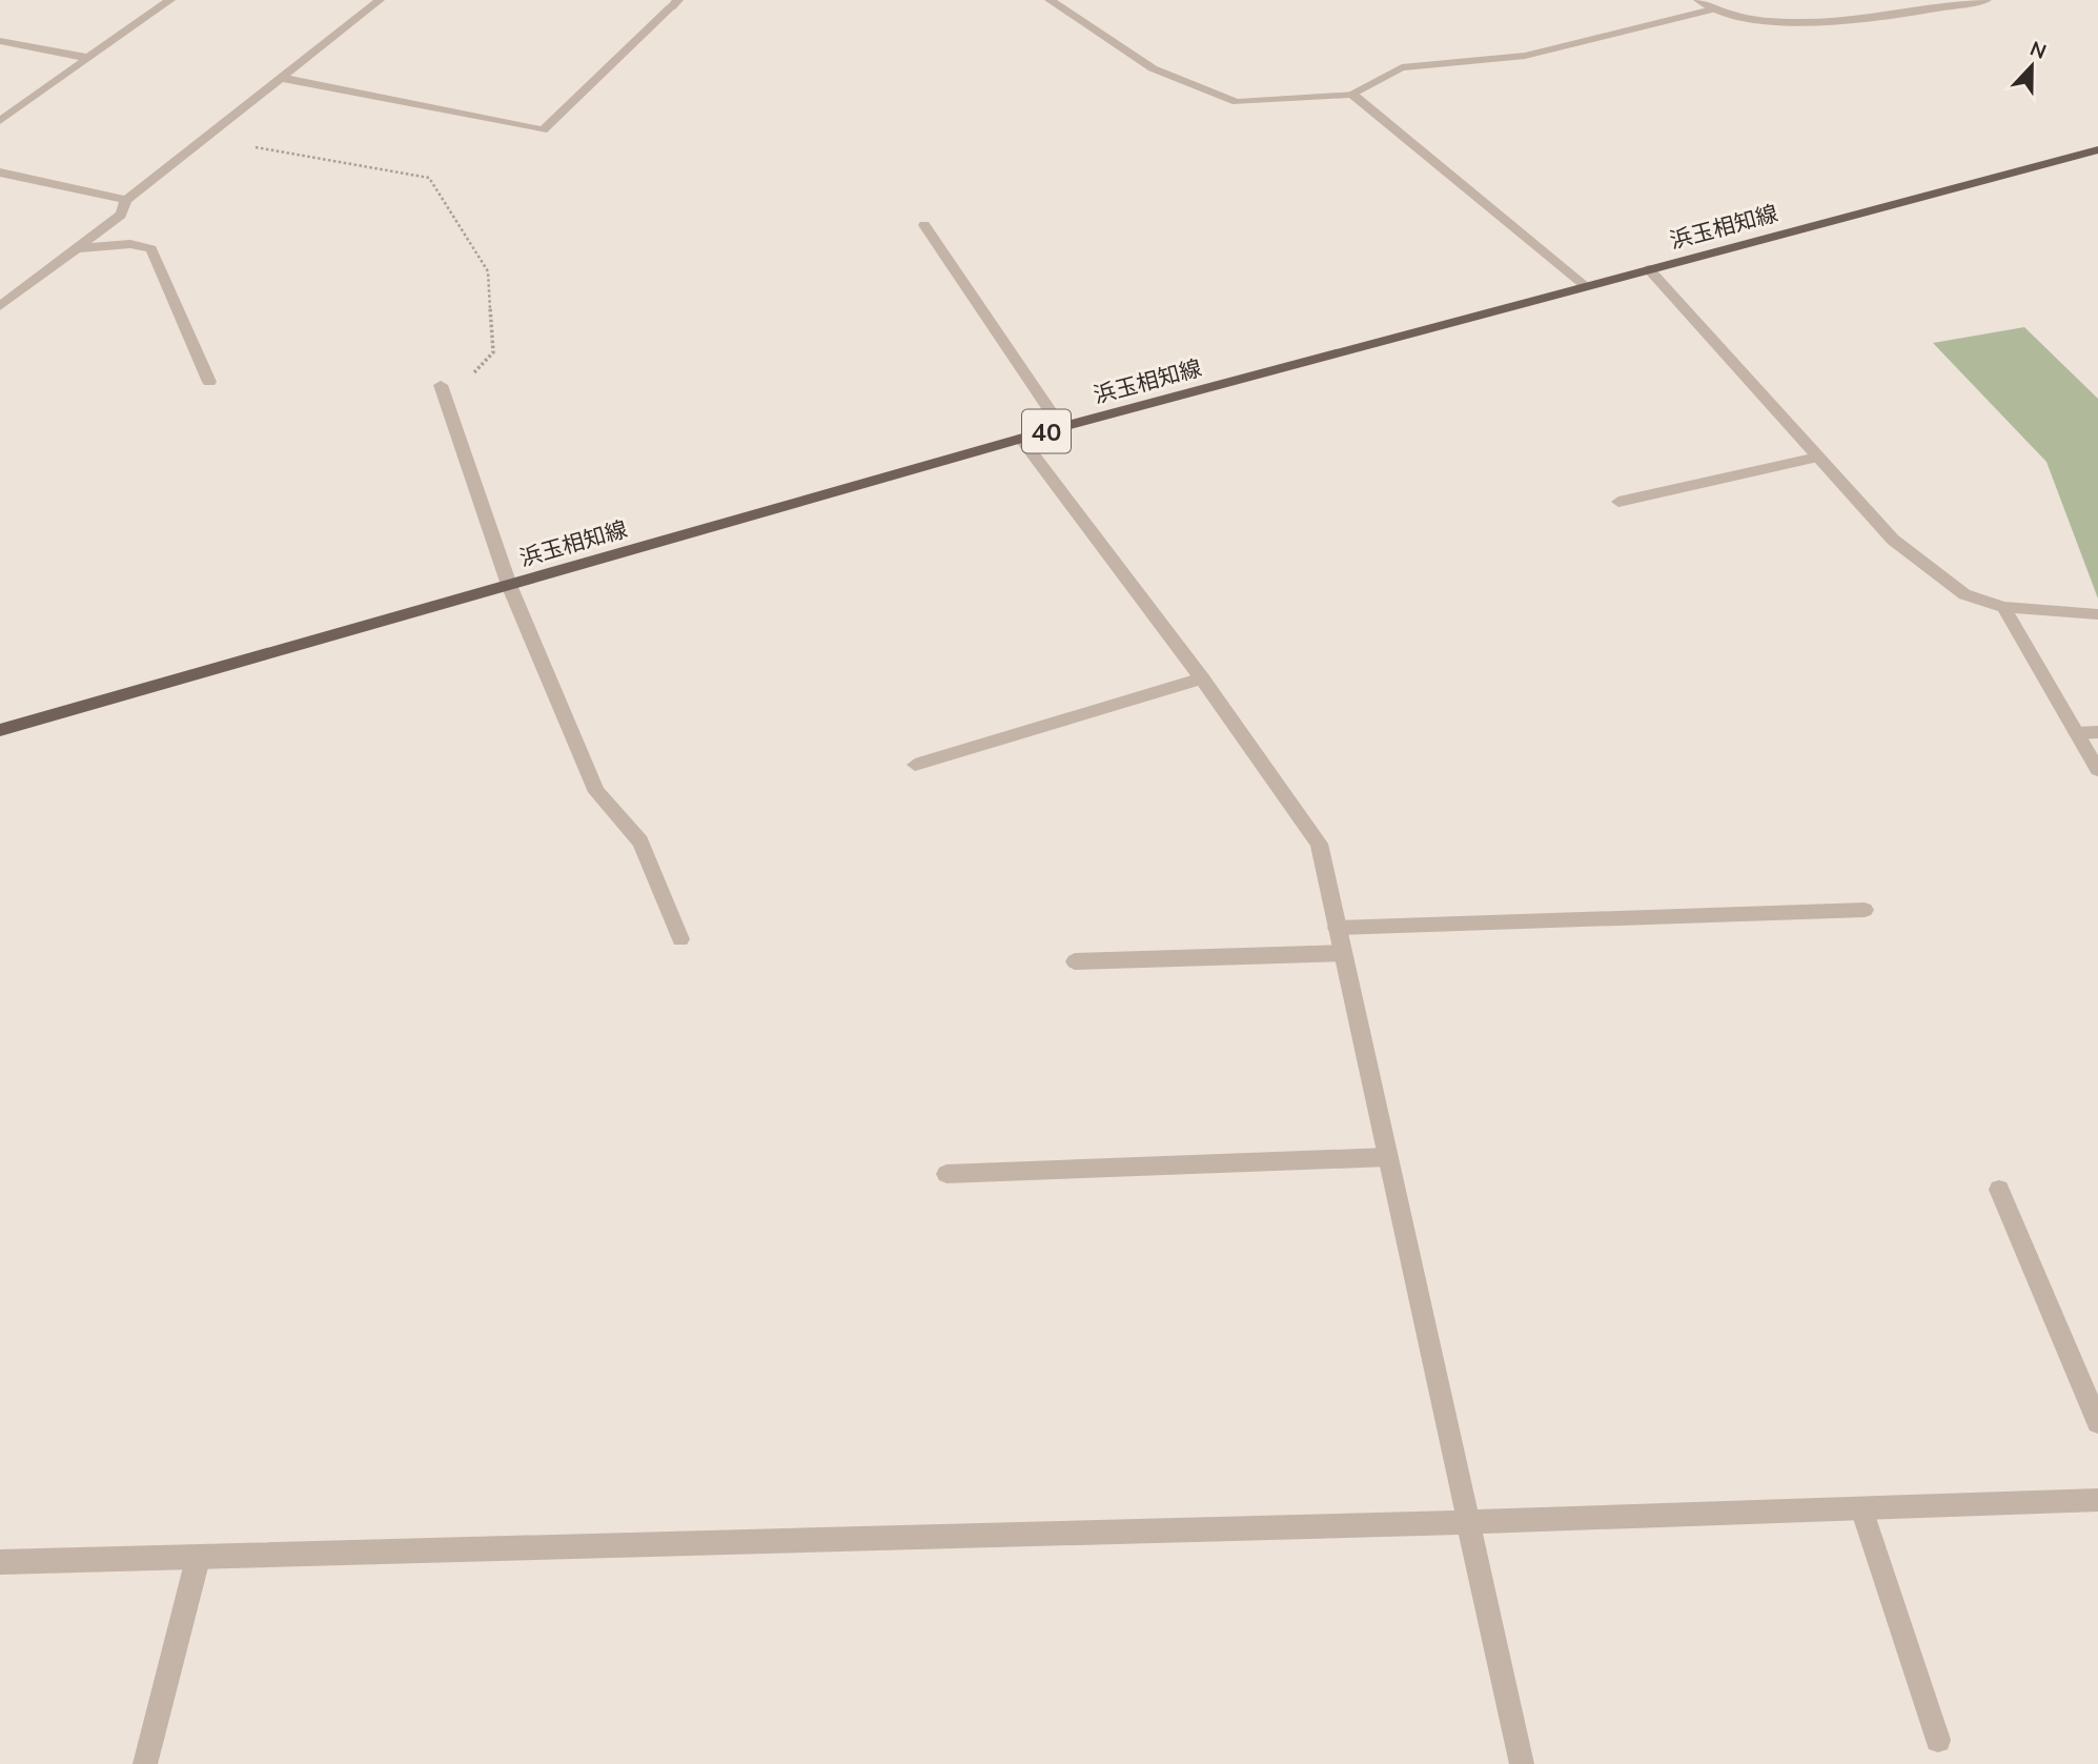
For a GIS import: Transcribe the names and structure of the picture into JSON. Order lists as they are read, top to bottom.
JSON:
{
  "streets": {
    "main road": ["浜玉相知線", "40"]
  },
  "north": "top"
}
